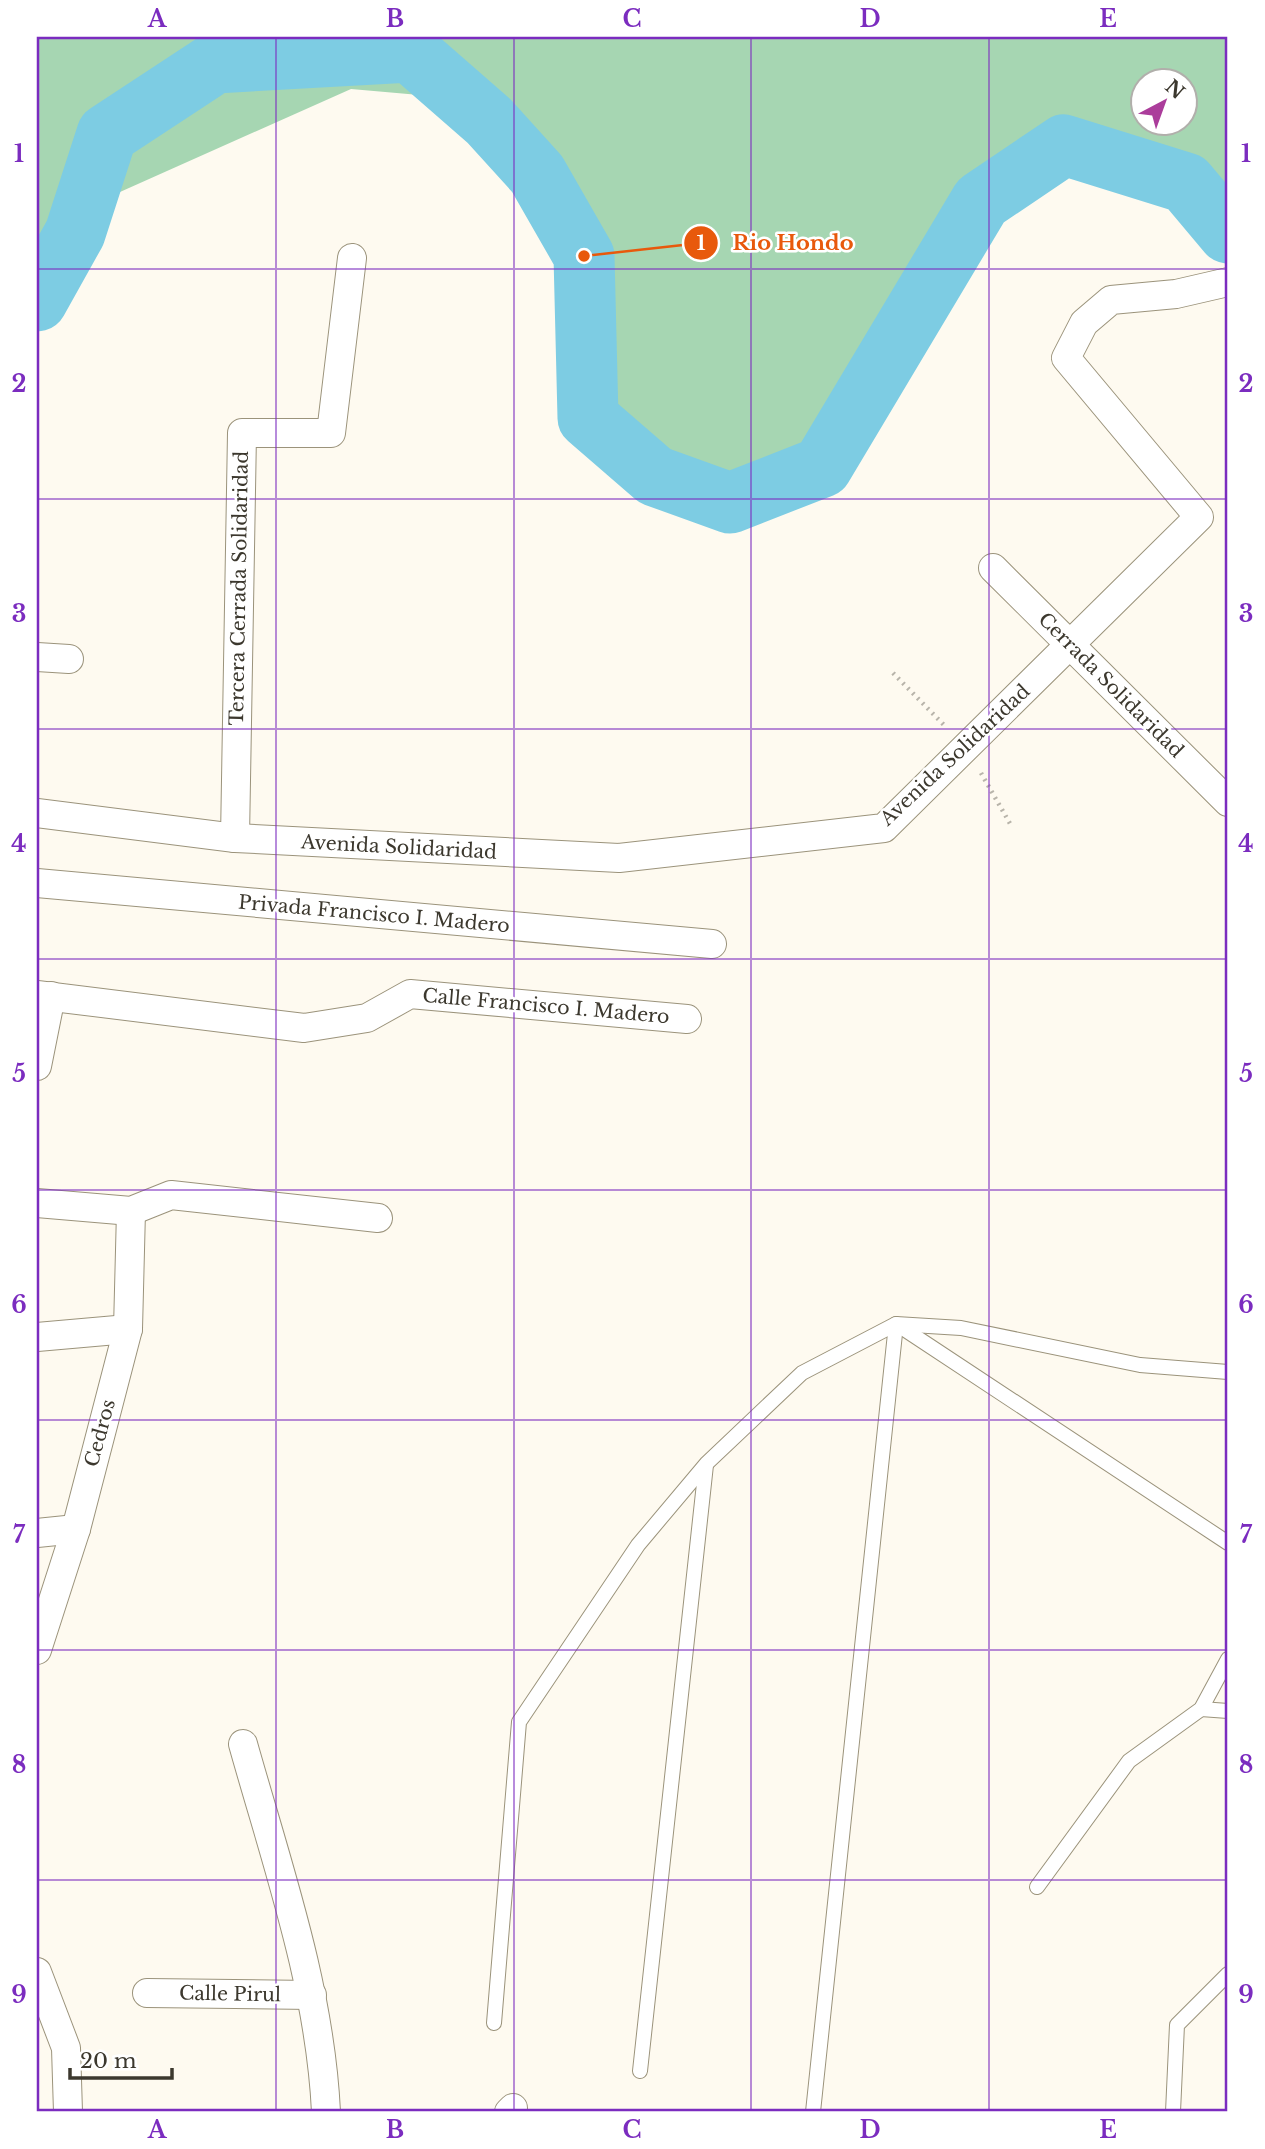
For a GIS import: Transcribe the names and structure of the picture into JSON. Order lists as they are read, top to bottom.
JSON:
{
  "streets": {
    "street": [
      "Tercera Cerrada Solidaridad",
      "Cerrada Solidaridad",
      "Avenida Solidaridad",
      "Privada Francisco I. Madero",
      "Calle Francisco I. Madero",
      "Cedros",
      "Calle Pirul"
    ]
  },
  "crossings": [
    ["Tercera Cerrada Solidaridad", "Avenida Solidaridad"],
    ["Cerrada Solidaridad", "Avenida Solidaridad"]
  ],
  "places": ["Rio Hondo"],
  "scale_bar": "20 m",
  "north": "top right",
  "grid": {
    "columns": [
      "A",
      "B",
      "C",
      "D",
      "E"
    ],
    "rows": [
      "1",
      "2",
      "3",
      "4",
      "5",
      "6",
      "7",
      "8",
      "9"
    ]
  }
}
